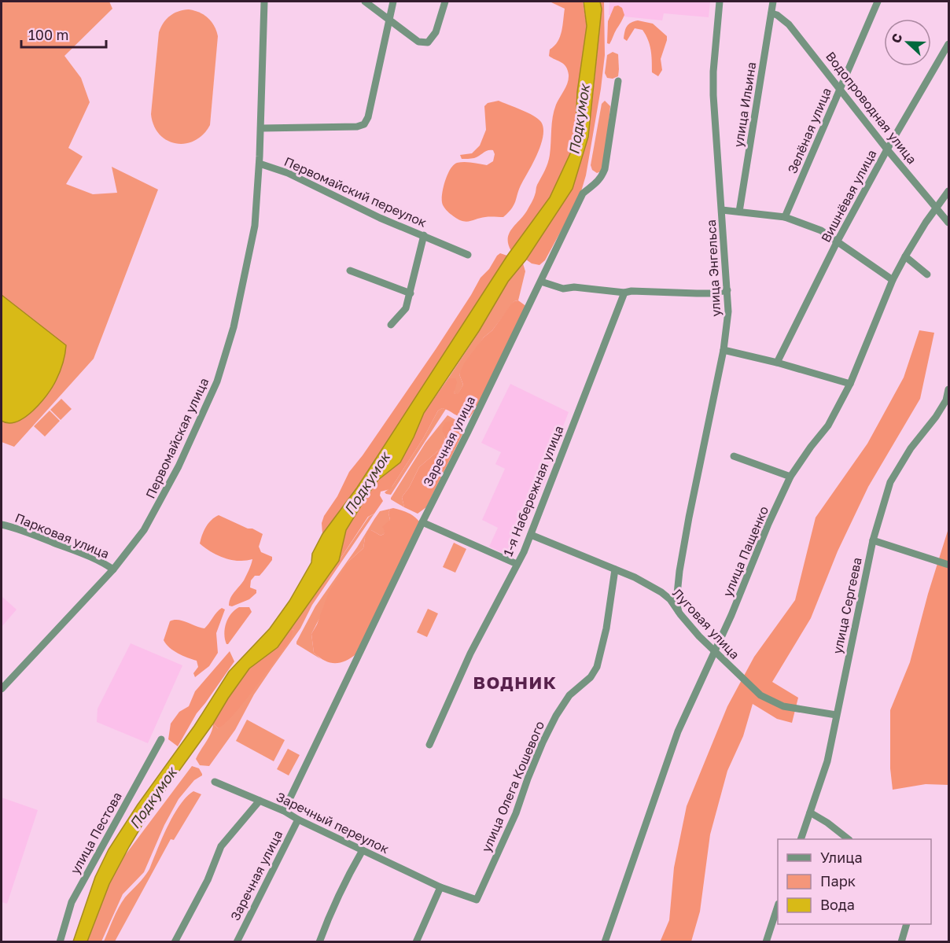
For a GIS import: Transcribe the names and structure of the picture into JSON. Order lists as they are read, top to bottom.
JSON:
{
  "streets": {
    "street": [
      "улица Ильина",
      "Водопроводная улица",
      "Зелёная улица",
      "Первомайский переулок",
      "Вишнёвая улица",
      "улица Энгельса",
      "Первомайская улица",
      "Заречная улица",
      "1-я Набережная улица",
      "Парковая улица",
      "улица Пащенко",
      "улица Сергеева",
      "Луговая улица",
      "улица Олега Кошевого",
      "Заречный переулок",
      "улица Пестова"
    ]
  },
  "crossings": [
    ["улица Ильина", "Водопроводная улица"],
    ["Водопроводная улица", "Зелёная улица"],
    ["Водопроводная улица", "Вишнёвая улица"],
    ["Водопроводная улица", "улица Пащенко"],
    ["Первомайский переулок", "Первомайская улица"],
    ["улица Энгельса", "Луговая улица"],
    ["Первомайская улица", "Парковая улица"],
    ["Заречная улица", "Заречный переулок"],
    ["1-я Набережная улица", "Луговая улица"],
    ["улица Пащенко", "Луговая улица"],
    ["улица Сергеева", "Луговая улица"],
    ["Луговая улица", "улица Олега Кошевого"],
    ["улица Олега Кошевого", "Заречный переулок"]
  ],
  "districts": ["ВОДНИК"],
  "water": ["Подкумок"],
  "legend": ["Улица", "Парк", "Вода"],
  "scale_bar": "100 m",
  "north": "left"
}
